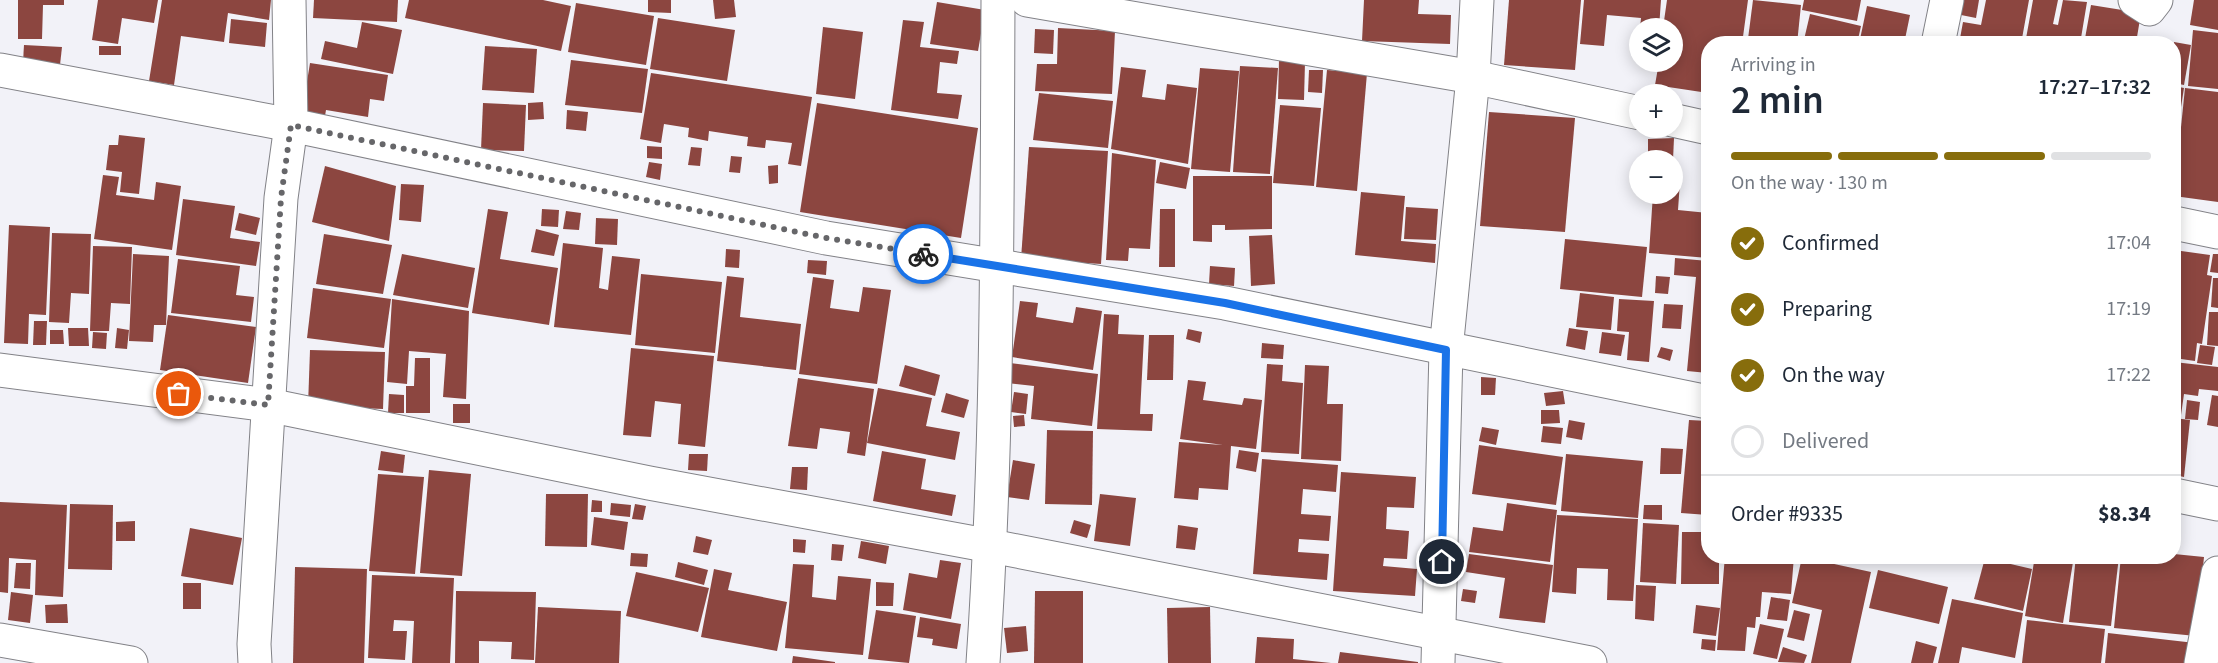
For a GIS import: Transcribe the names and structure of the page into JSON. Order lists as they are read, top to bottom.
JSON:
{
  "page": {
    "map_buttons": ["+", "−"],
    "heading": ["2 min", "Arriving in", "17:27–17:32"],
    "panel": ["Order #9335", "$8.34"],
    "bar": "On the way · 130 m",
    "list": [
      ["Confirmed", "17:04"],
      ["Preparing", "17:19"],
      ["On the way", "17:22"],
      "Delivered"
    ]
  }
}
